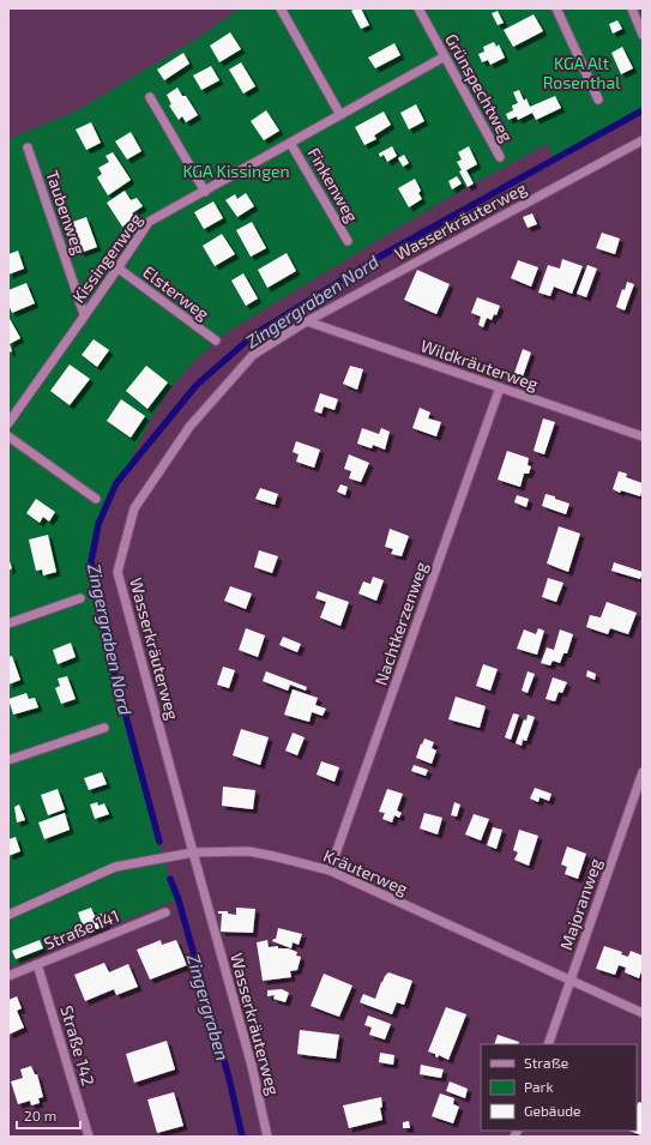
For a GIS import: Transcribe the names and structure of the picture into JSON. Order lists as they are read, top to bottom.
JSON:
{
  "streets": {
    "street": [
      "Grünspechtweg",
      "Finkenweg",
      "Taubenweg",
      "Wasserkräuterweg",
      "Kissingenweg",
      "Elsterweg",
      "Wildkräuterweg",
      "Nachtkerzenweg",
      "Kräuterweg",
      "Majoranweg",
      "Straße 141",
      "Straße 142"
    ]
  },
  "crossings": [
    ["Grünspechtweg", "Kissingenweg"],
    ["Finkenweg", "Kissingenweg"],
    ["Taubenweg", "Kissingenweg"],
    ["Wasserkräuterweg", "Wildkräuterweg"],
    ["Wasserkräuterweg", "Kräuterweg"],
    ["Kissingenweg", "Elsterweg"],
    ["Wildkräuterweg", "Nachtkerzenweg"],
    ["Nachtkerzenweg", "Kräuterweg"],
    ["Kräuterweg", "Majoranweg"],
    ["Straße 141", "Straße 142"]
  ],
  "water": ["Zingergraben Nord", "Zingergraben"],
  "parks": ["KGA Alt Rosenthal", "KGA Kissingen"],
  "legend": ["Straße", "Park", "Gebäude"],
  "scale_bar": "20 m"
}
